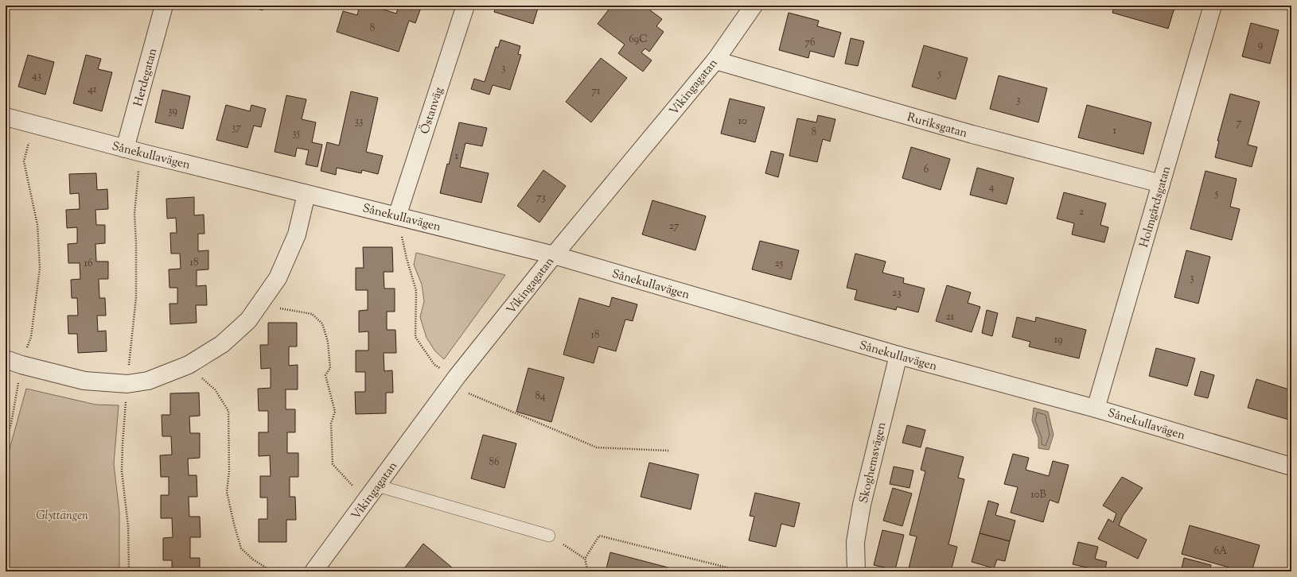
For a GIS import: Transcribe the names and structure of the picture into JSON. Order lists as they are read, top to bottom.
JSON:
{
  "streets": {
    "street": [
      "Herdegatan",
      "Vikingagatan",
      "Östanväg",
      "Ruriksgatan",
      "Sånekullavägen",
      "Holmgårdsgatan",
      "Skoghemsvägen"
    ]
  },
  "crossings": [
    ["Herdegatan", "Sånekullavägen"],
    ["Vikingagatan", "Ruriksgatan"],
    ["Vikingagatan", "Sånekullavägen"],
    ["Östanväg", "Sånekullavägen"],
    ["Ruriksgatan", "Holmgårdsgatan"],
    ["Sånekullavägen", "Holmgårdsgatan"],
    ["Sånekullavägen", "Skoghemsvägen"]
  ],
  "parks": ["Glyttängen"],
  "house_numbers": [
    "8",
    "69C",
    "76",
    "9",
    "3",
    "5",
    "43",
    "41",
    "71",
    "3",
    "39",
    "33",
    "10",
    "7",
    "37",
    "1",
    "8",
    "35",
    "1",
    "6",
    "4",
    "5",
    "73",
    "2",
    "27",
    "18",
    "16",
    "25",
    "3",
    "23",
    "21",
    "18",
    "19",
    "84",
    "86",
    "10B",
    "6A"
  ]
}
